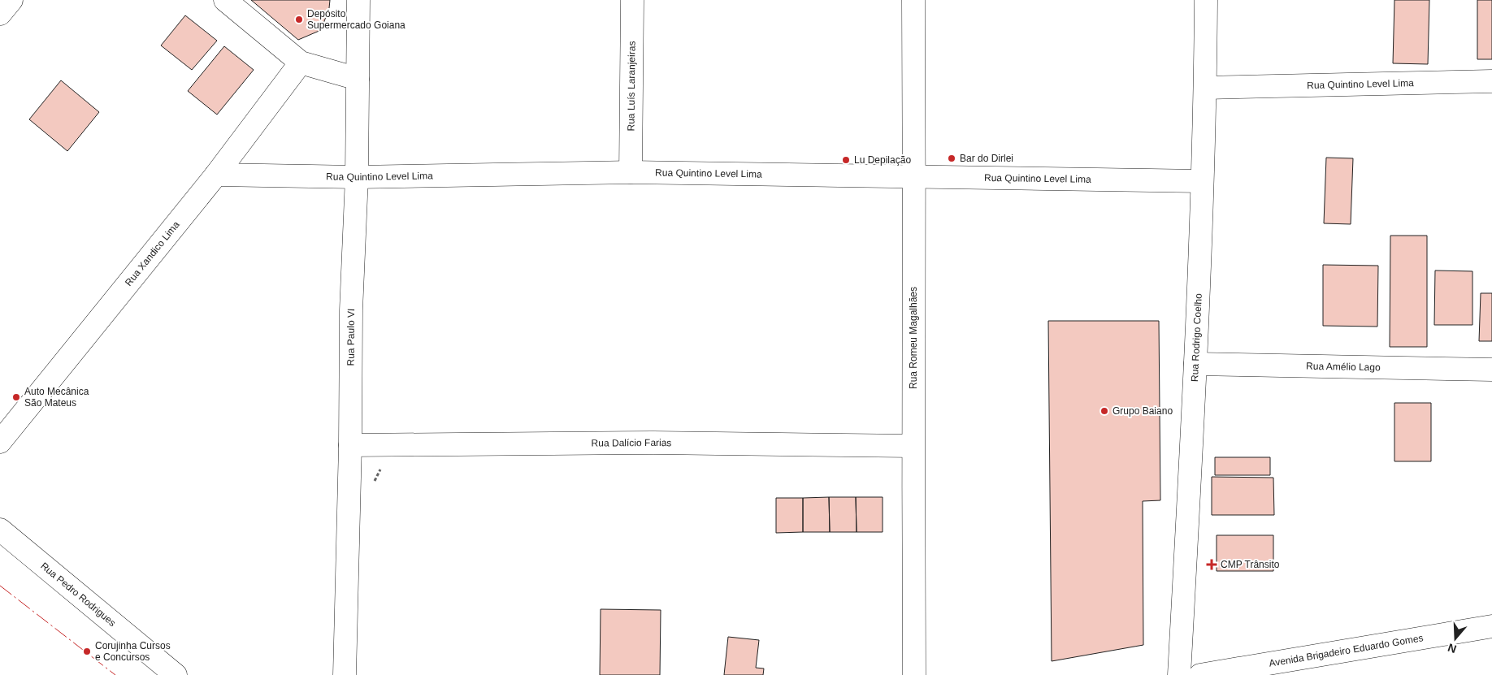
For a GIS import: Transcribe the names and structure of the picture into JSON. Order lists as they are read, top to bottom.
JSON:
{
  "streets": {
    "street": [
      "Rua Quintino Level Lima",
      "Rua Luís Laranjeiras",
      "Rua Xandico Lima",
      "Rua Paulo VI",
      "Rua Romeu Magalhães",
      "Rua Rodrigo Coelho",
      "Rua Amélio Lago",
      "Rua Dalício Farias",
      "Rua Pedro Rodrigues",
      "Avenida Brigadeiro Eduardo Gomes"
    ]
  },
  "crossings": [
    ["Rua Quintino Level Lima", "Rua Luís Laranjeiras"],
    ["Rua Quintino Level Lima", "Rua Xandico Lima"],
    ["Rua Quintino Level Lima", "Rua Paulo VI"],
    ["Rua Quintino Level Lima", "Rua Romeu Magalhães"],
    ["Rua Quintino Level Lima", "Rua Rodrigo Coelho"],
    ["Rua Paulo VI", "Rua Dalício Farias"],
    ["Rua Romeu Magalhães", "Rua Dalício Farias"],
    ["Rua Rodrigo Coelho", "Rua Amélio Lago"]
  ],
  "places": {
    "other": [
      "Depósito Supermercado Goiana",
      "Bar do Dirlei",
      "Lu Depilação",
      "Auto Mecânica São Mateus",
      "Grupo Baiano",
      "Corujinha Cursos e Concursos"
    ],
    "health": ["CMP Trânsito"]
  },
  "north": "bottom"
}
